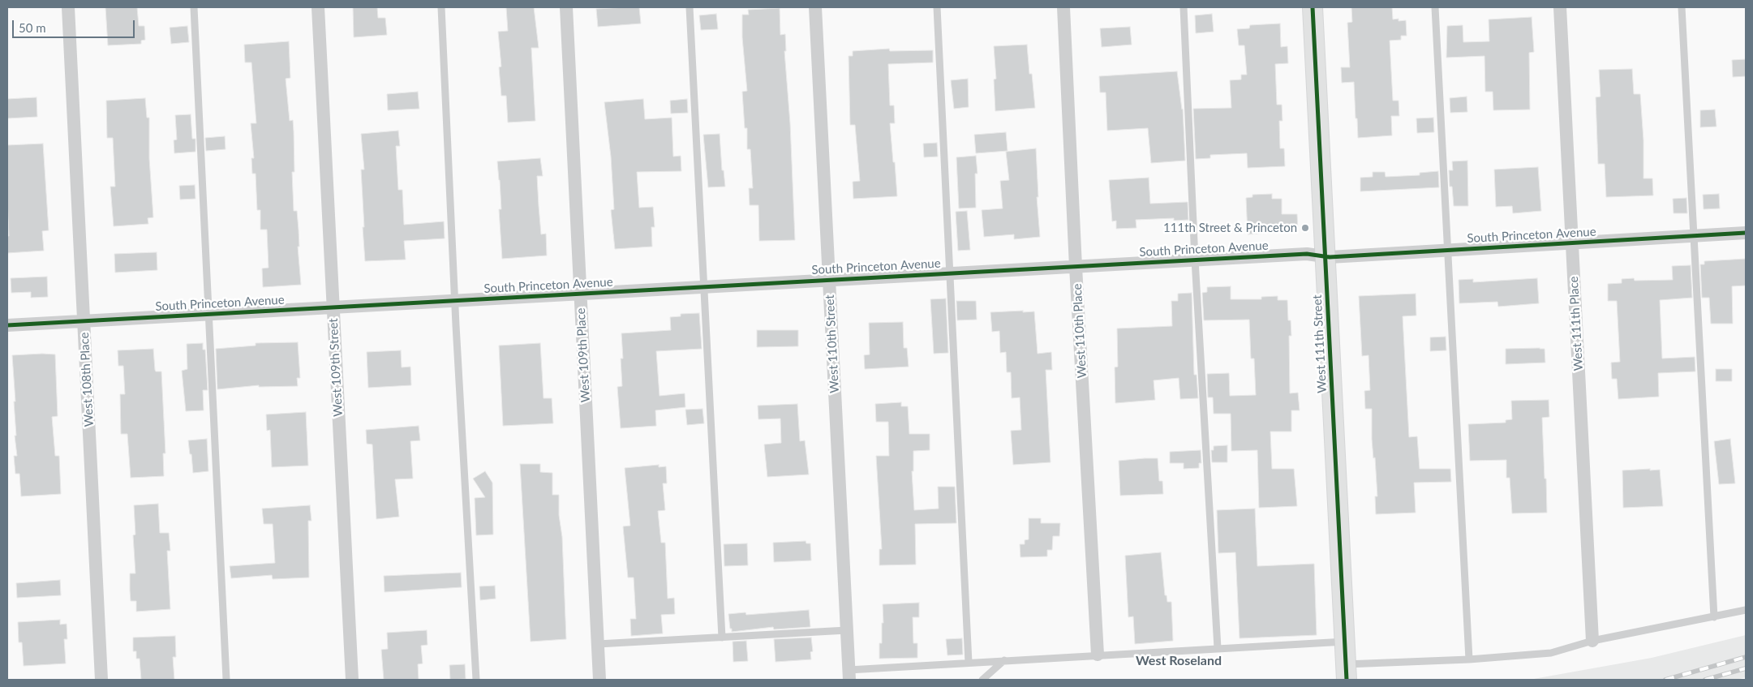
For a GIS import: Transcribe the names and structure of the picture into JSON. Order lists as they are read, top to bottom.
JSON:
{
  "streets": {
    "main road": ["West 111th Street"],
    "street": [
      "South Princeton Avenue",
      "West 111th Place",
      "West 110th Place",
      "West 110th Street",
      "West 109th Place",
      "West 109th Street",
      "West 108th Place"
    ]
  },
  "crossings": [
    ["South Princeton Avenue", "West 111th Place"],
    ["South Princeton Avenue", "West 110th Place"],
    ["South Princeton Avenue", "West 110th Street"],
    ["South Princeton Avenue", "West 111th Street"],
    ["South Princeton Avenue", "West 109th Place"],
    ["South Princeton Avenue", "West 109th Street"],
    ["South Princeton Avenue", "West 108th Place"]
  ],
  "districts": ["West Roseland"],
  "places": ["111th Street & Princeton"],
  "scale_bar": "50 m"
}
